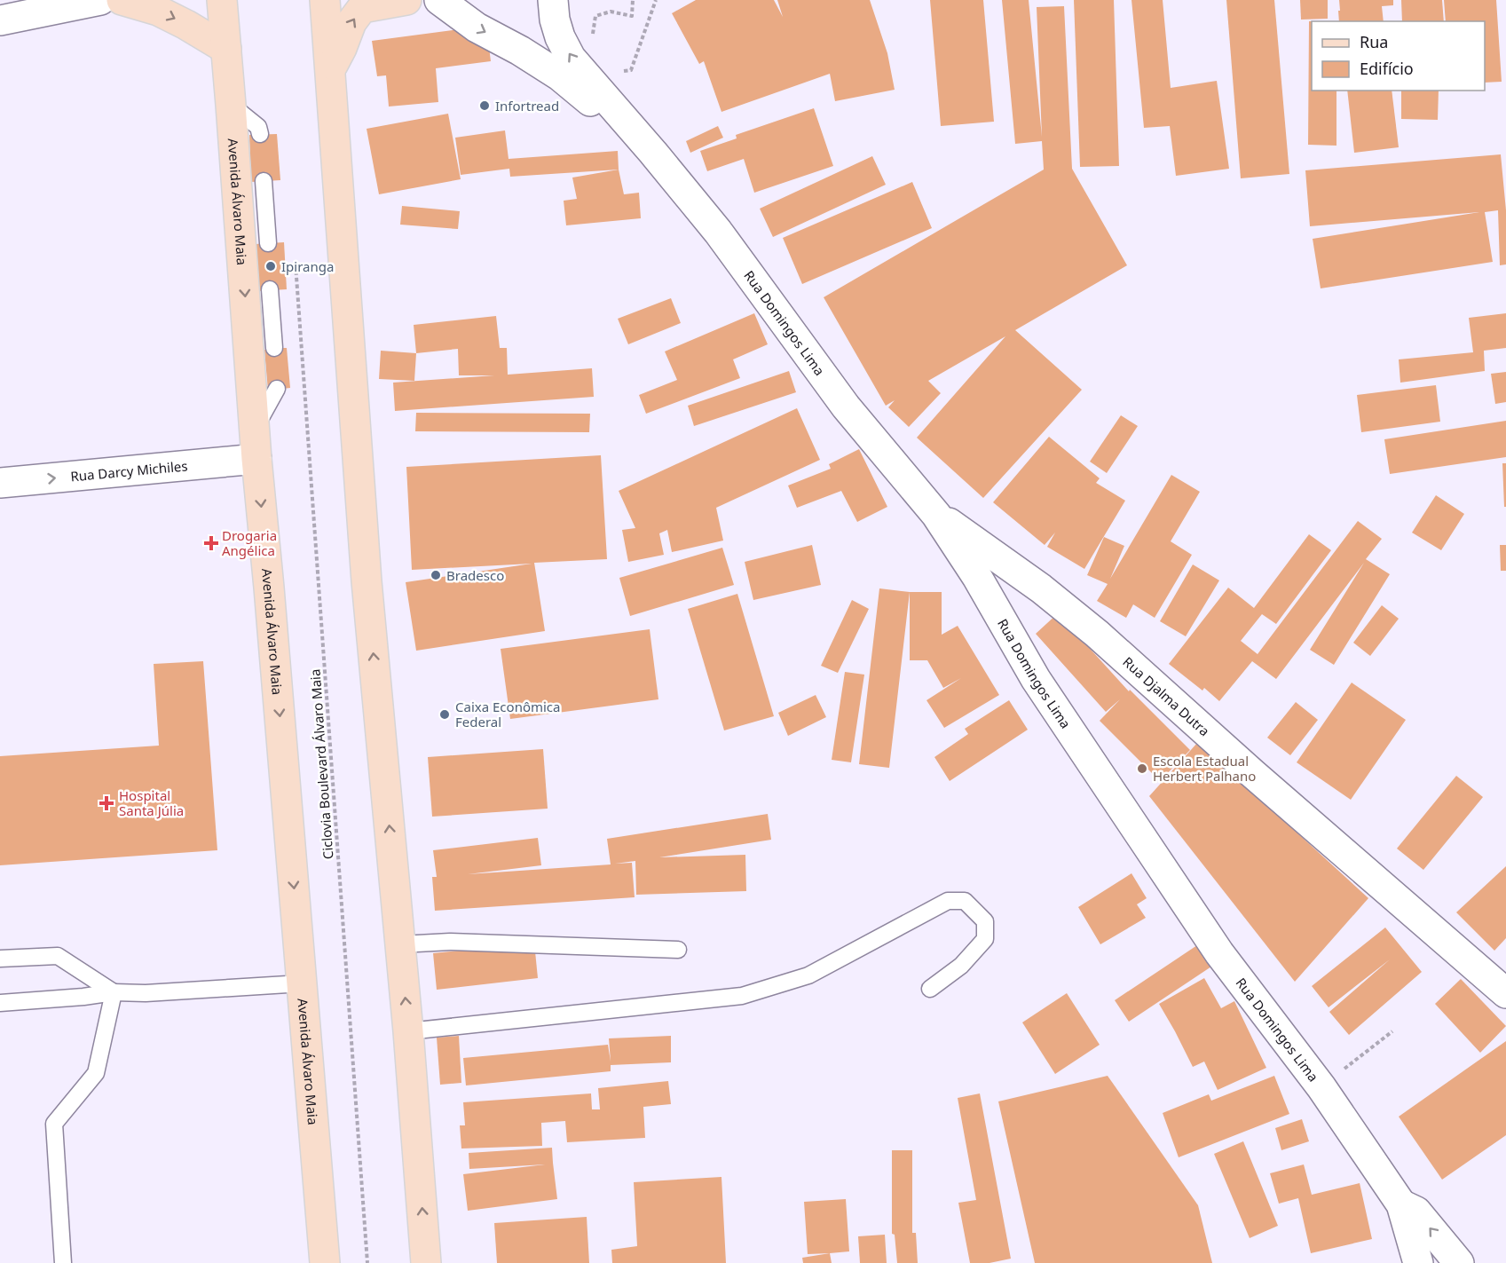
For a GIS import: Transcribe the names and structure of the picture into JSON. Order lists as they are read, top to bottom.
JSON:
{
  "streets": {
    "main road": ["Avenida Álvaro Maia"],
    "street": ["Rua Domingos Lima", "Rua Darcy Michiles", "Rua Djalma Dutra"],
    "path": ["Ciclovia Boulevard Álvaro Maia"]
  },
  "crossings": [
    ["Avenida Álvaro Maia", "Rua Darcy Michiles"],
    ["Rua Domingos Lima", "Rua Djalma Dutra"]
  ],
  "one_way": ["Rua Darcy Michiles"],
  "places": {
    "other": [
      "Infortread",
      "Ipiranga",
      "Bradesco",
      "Caixa Econômica Federal",
      "Escola Estadual Herbert Palhano"
    ],
    "health": ["Drogaria Angélica", "Hospital Santa Júlia"]
  },
  "legend": ["Rua", "Edifício"]
}
